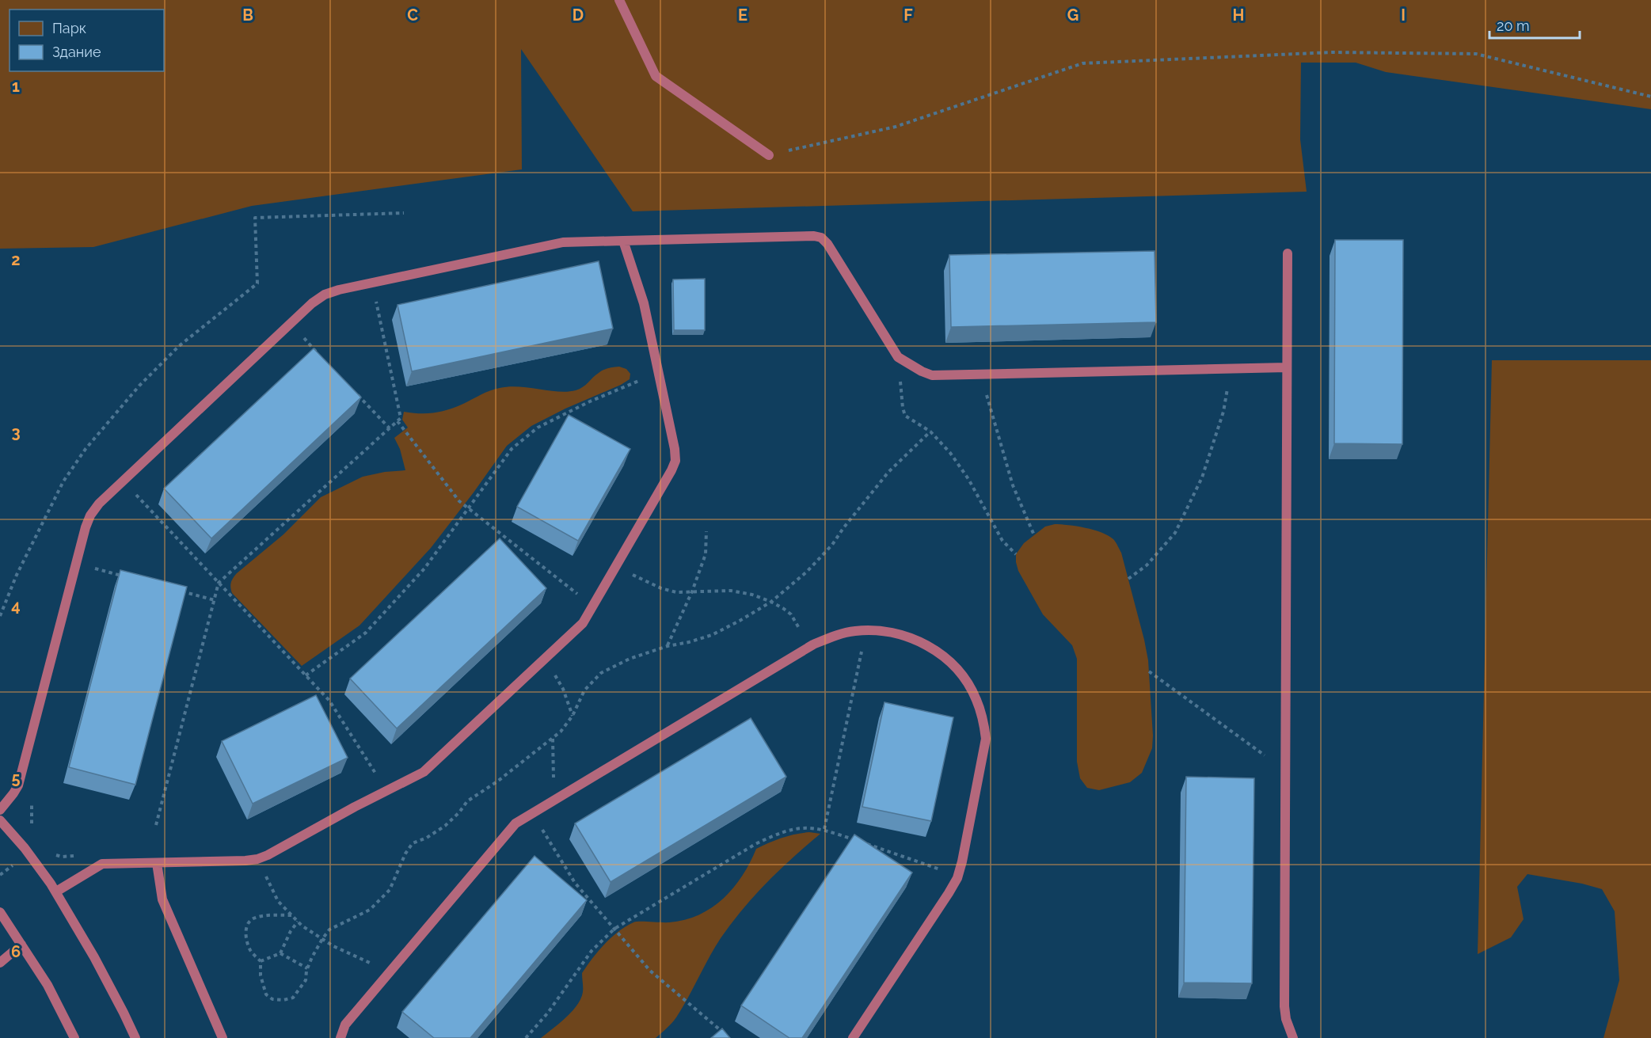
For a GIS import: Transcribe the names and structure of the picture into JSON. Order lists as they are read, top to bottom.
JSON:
{
  "legend": ["Парк", "Здание"],
  "scale_bar": "20 m",
  "grid": {
    "columns": [
      "B",
      "C",
      "D",
      "E",
      "F",
      "G",
      "H",
      "I"
    ],
    "rows": [
      "1",
      "2",
      "3",
      "4",
      "5",
      "6"
    ]
  }
}
